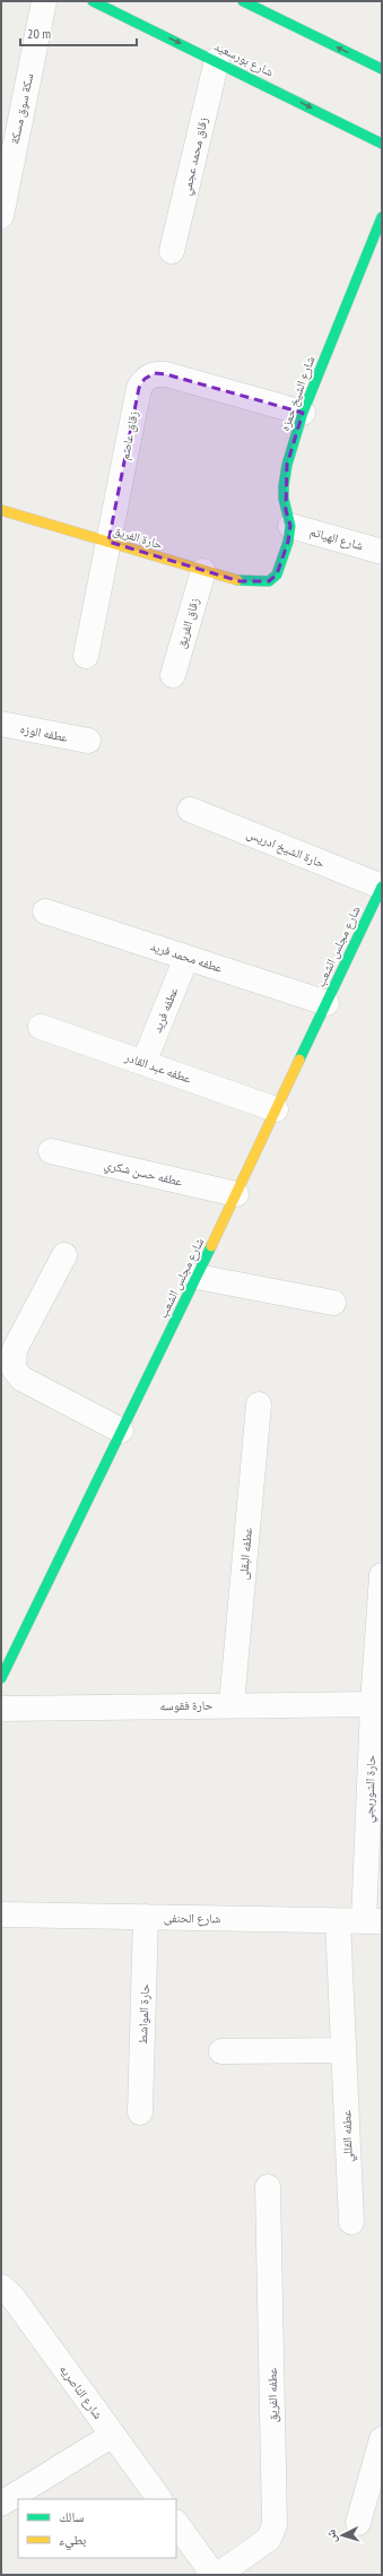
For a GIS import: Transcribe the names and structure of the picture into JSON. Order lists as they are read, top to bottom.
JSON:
{
  "streets": {
    "main road": [
      "شارع بورسعيد",
      "شارع الشيخ حمزه",
      "حارة الفريق",
      "شارع مجلس الشعب"
    ],
    "street": [
      "سكة سوق مسكة",
      "زقاق محمد عجمي",
      "زقاق عاصم",
      "شارع الهياتم",
      "زقاق الفريق",
      "عطفه الوزه",
      "حارة الشيخ ادريس",
      "عطفه محمد فريد",
      "عطفه فريد",
      "عطفه عبد القادر",
      "عطفه حسن شكري",
      "عطفه البقلى",
      "حارة فقوسه",
      "حارة الشوربجي",
      "شارع الحنفى",
      "حارة المواشط",
      "عطفه القللي",
      "شارع الناصريه",
      "عطفه الفريق"
    ]
  },
  "crossings": [
    ["شارع بورسعيد", "زقاق محمد عجمي"],
    ["شارع الشيخ حمزه", "زقاق عاصم"],
    ["شارع الشيخ حمزه", "حارة الفريق"],
    ["شارع الشيخ حمزه", "شارع الهياتم"],
    ["زقاق عاصم", "حارة الفريق"],
    ["حارة الفريق", "شارع الهياتم"],
    ["حارة الفريق", "زقاق الفريق"],
    ["حارة الشيخ ادريس", "شارع مجلس الشعب"],
    ["شارع مجلس الشعب", "عطفه محمد فريد"],
    ["شارع مجلس الشعب", "عطفه عبد القادر"],
    ["شارع مجلس الشعب", "عطفه حسن شكري"],
    ["عطفه محمد فريد", "عطفه فريد"],
    ["عطفه فريد", "عطفه عبد القادر"],
    ["عطفه البقلى", "حارة فقوسه"],
    ["حارة فقوسه", "حارة الشوربجي"],
    ["حارة الشوربجي", "شارع الحنفى"],
    ["شارع الحنفى", "حارة المواشط"],
    ["شارع الحنفى", "عطفه القللي"]
  ],
  "legend": ["سالك", "بطيء"],
  "scale_bar": "20 m",
  "north": "left"
}
